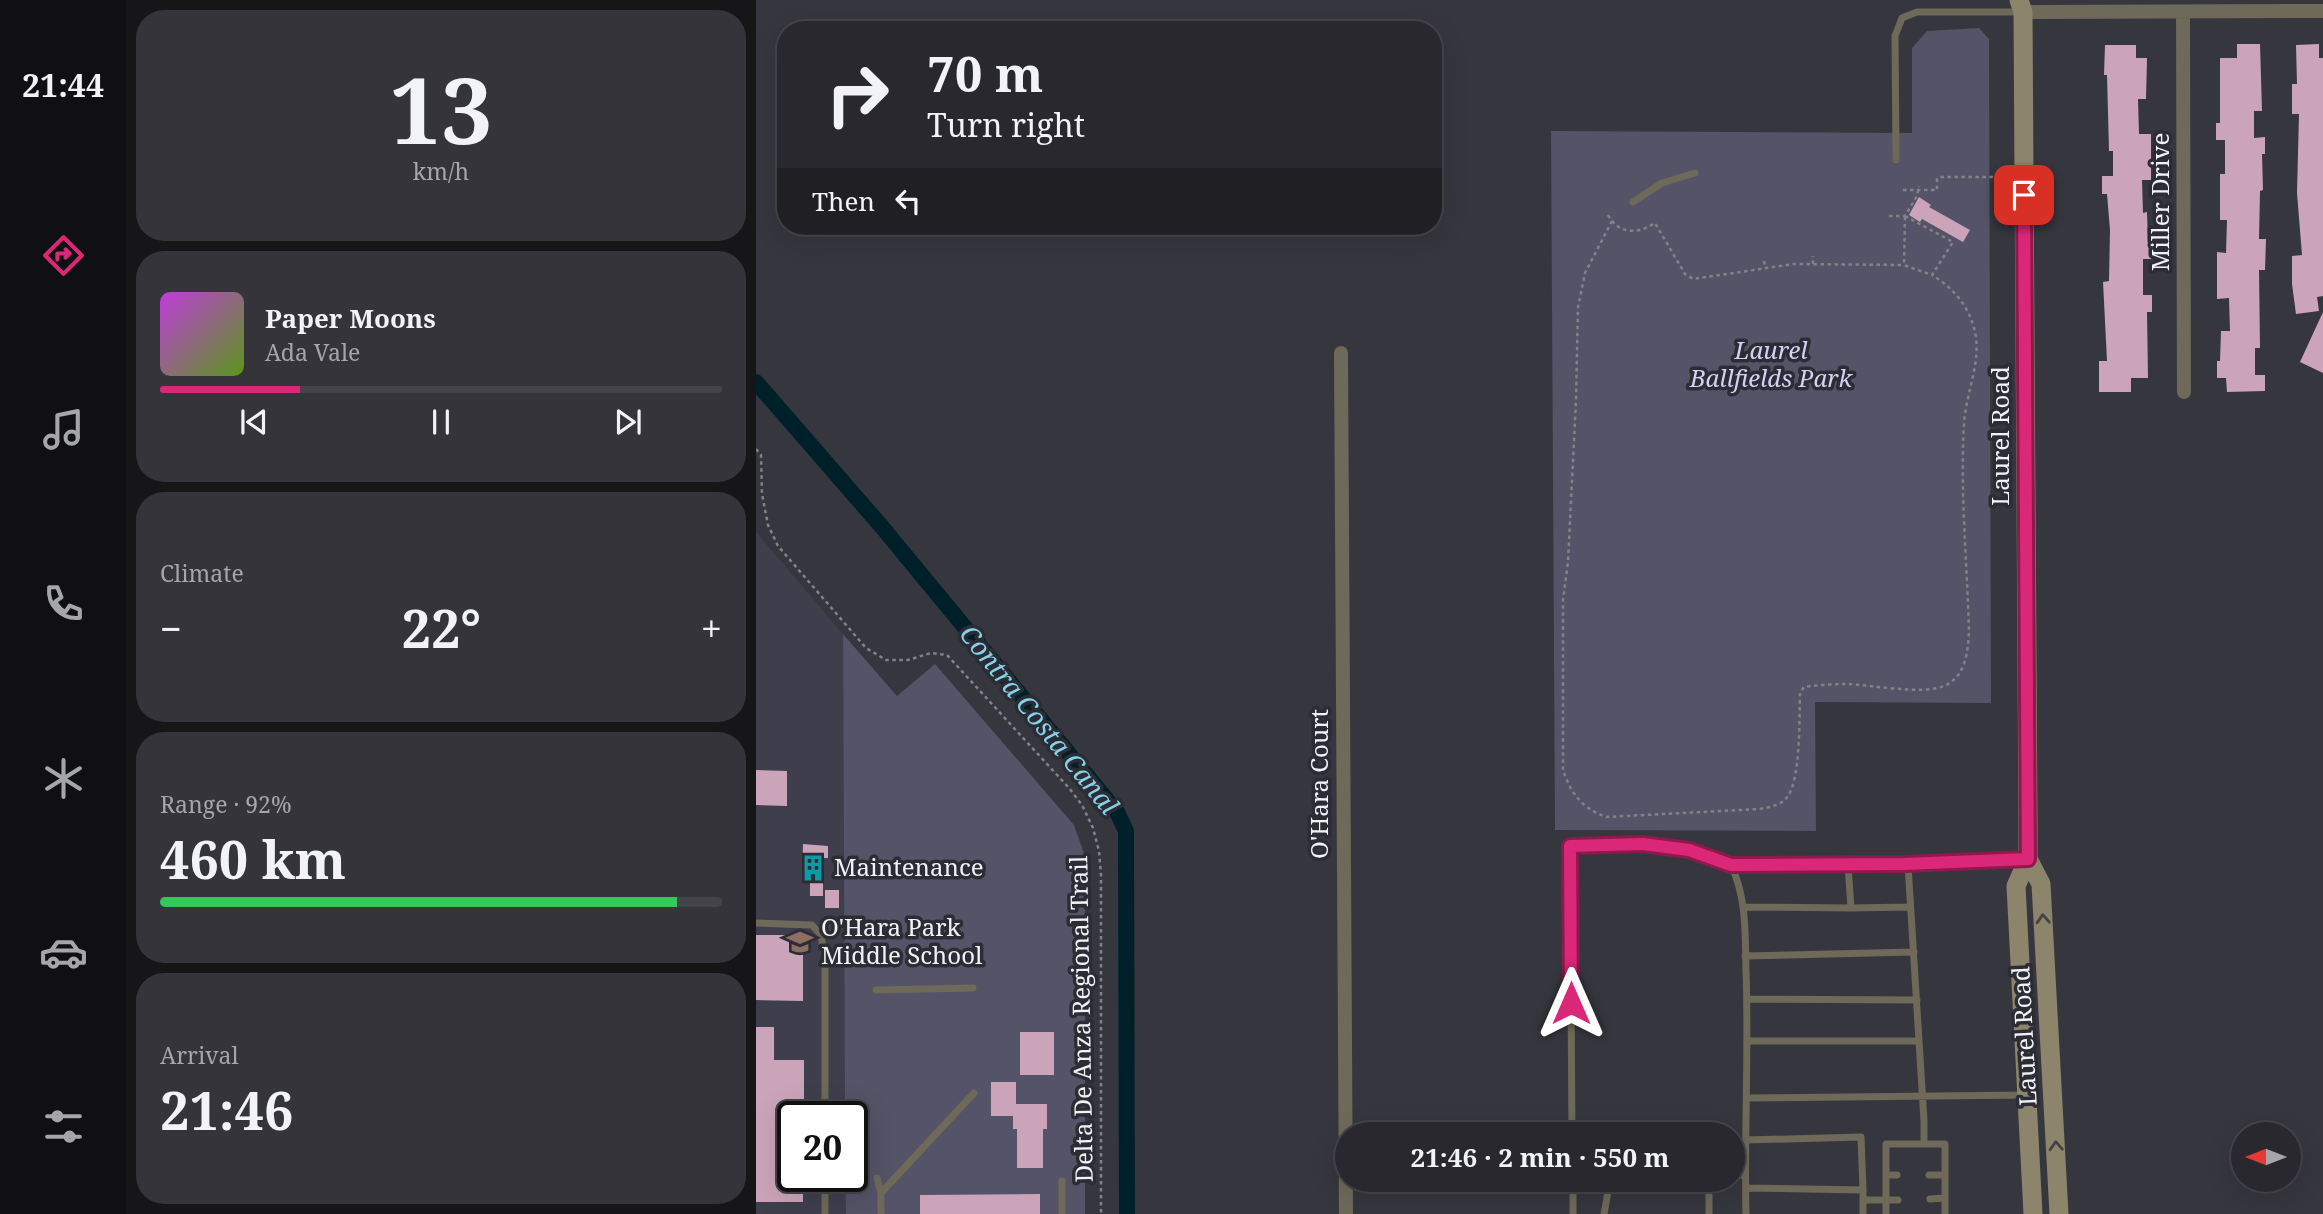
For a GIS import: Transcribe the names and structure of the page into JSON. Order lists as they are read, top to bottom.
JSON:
{
  "streets": {
    "main road": ["Laurel Road"],
    "street": ["Miller Drive", "O'Hara Court"],
    "path": ["Delta De Anza Regional Trail"]
  },
  "water": ["Contra Costa Canal"],
  "parks": ["Laurel Ballfields Park"],
  "places": {
    "building": ["Maintenance"],
    "school or university": ["O'Hara Park Middle School"]
  },
  "north": "left",
  "page": {
    "tabs": "21:44",
    "tile": [
      ["13", "km/h"],
      "Climate",
      ["Range · 92%", "460 km"],
      ["Arrival", "21:46"]
    ],
    "turn": ["70 m", "Turn right"],
    "then": "Then",
    "song": ["Paper Moons", "Ada Vale"],
    "heat": ["−", "22°", "+"],
    "limit": "20",
    "trip": "21:46 · 2 min · 550 m"
  }
}
